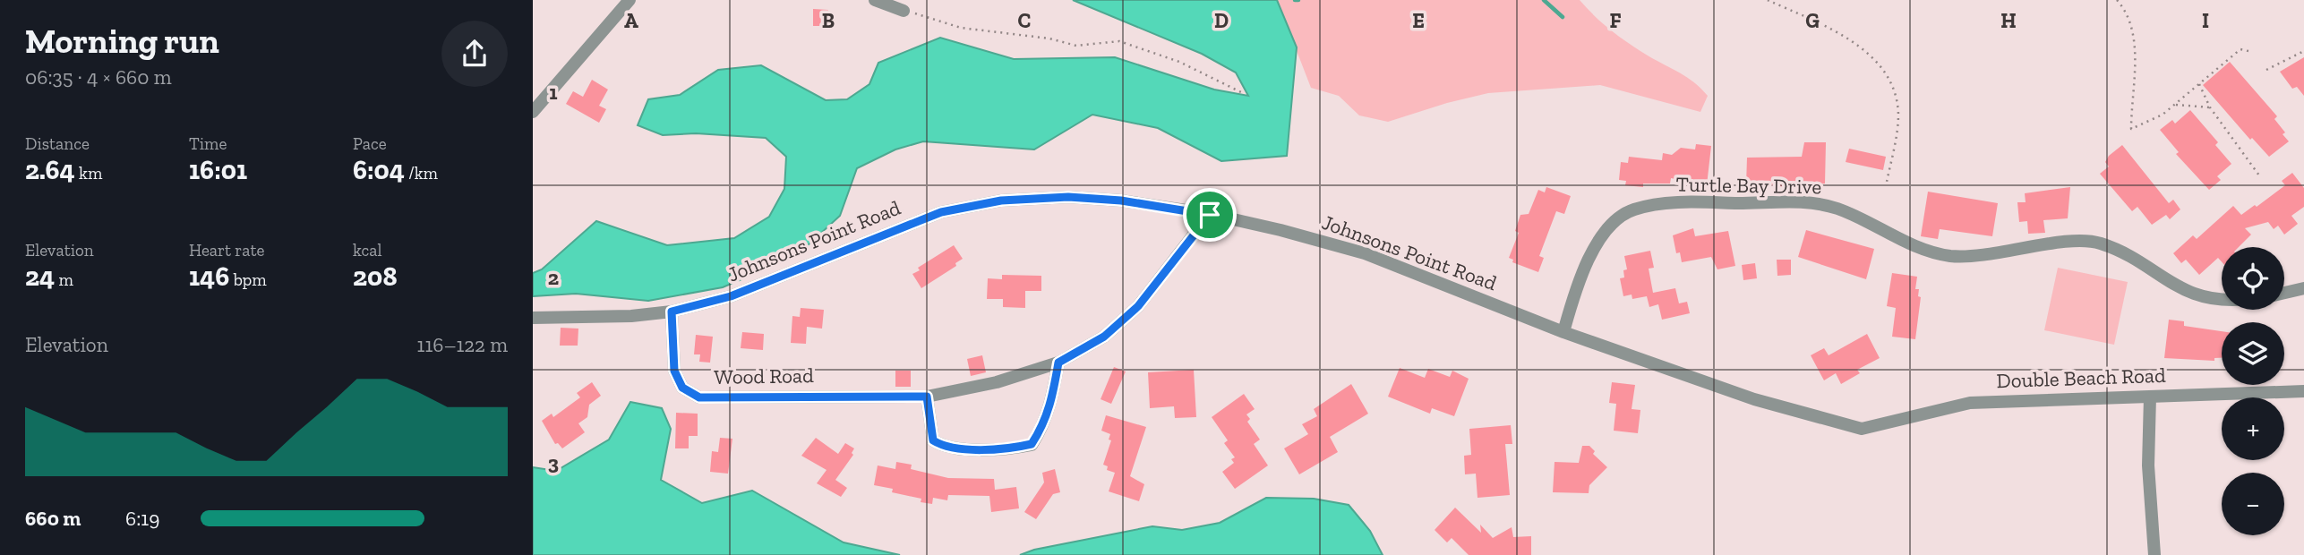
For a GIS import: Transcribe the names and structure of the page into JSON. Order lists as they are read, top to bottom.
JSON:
{
  "streets": {
    "street": [
      "Turtle Bay Drive",
      "Johnsons Point Road",
      "Wood Road",
      "Double Beach Road"
    ]
  },
  "crossings": [
    ["Turtle Bay Drive", "Johnsons Point Road"],
    ["Johnsons Point Road", "Wood Road"],
    ["Johnsons Point Road", "Double Beach Road"]
  ],
  "page": {
    "heading": ["Morning run", "06:35 · 4 × 660 m"],
    "stats": [
      ["Distance", "2.64 km"],
      ["Time", "16:01"],
      ["Pace", "6:04 /km"],
      ["Elevation", "24 m"],
      ["Heart rate", "146 bpm"],
      ["kcal", "208"]
    ],
    "map_buttons": ["+", "−"],
    "chart": ["Elevation", "116–122 m"],
    "list": [
      {
        "name": "660 m",
        "note": "6:19"
      }
    ]
  },
  "grid": {
    "columns": [
      "A",
      "B",
      "C",
      "D",
      "E",
      "F",
      "G",
      "H",
      "I"
    ],
    "rows": ["1", "2", "3"]
  }
}
